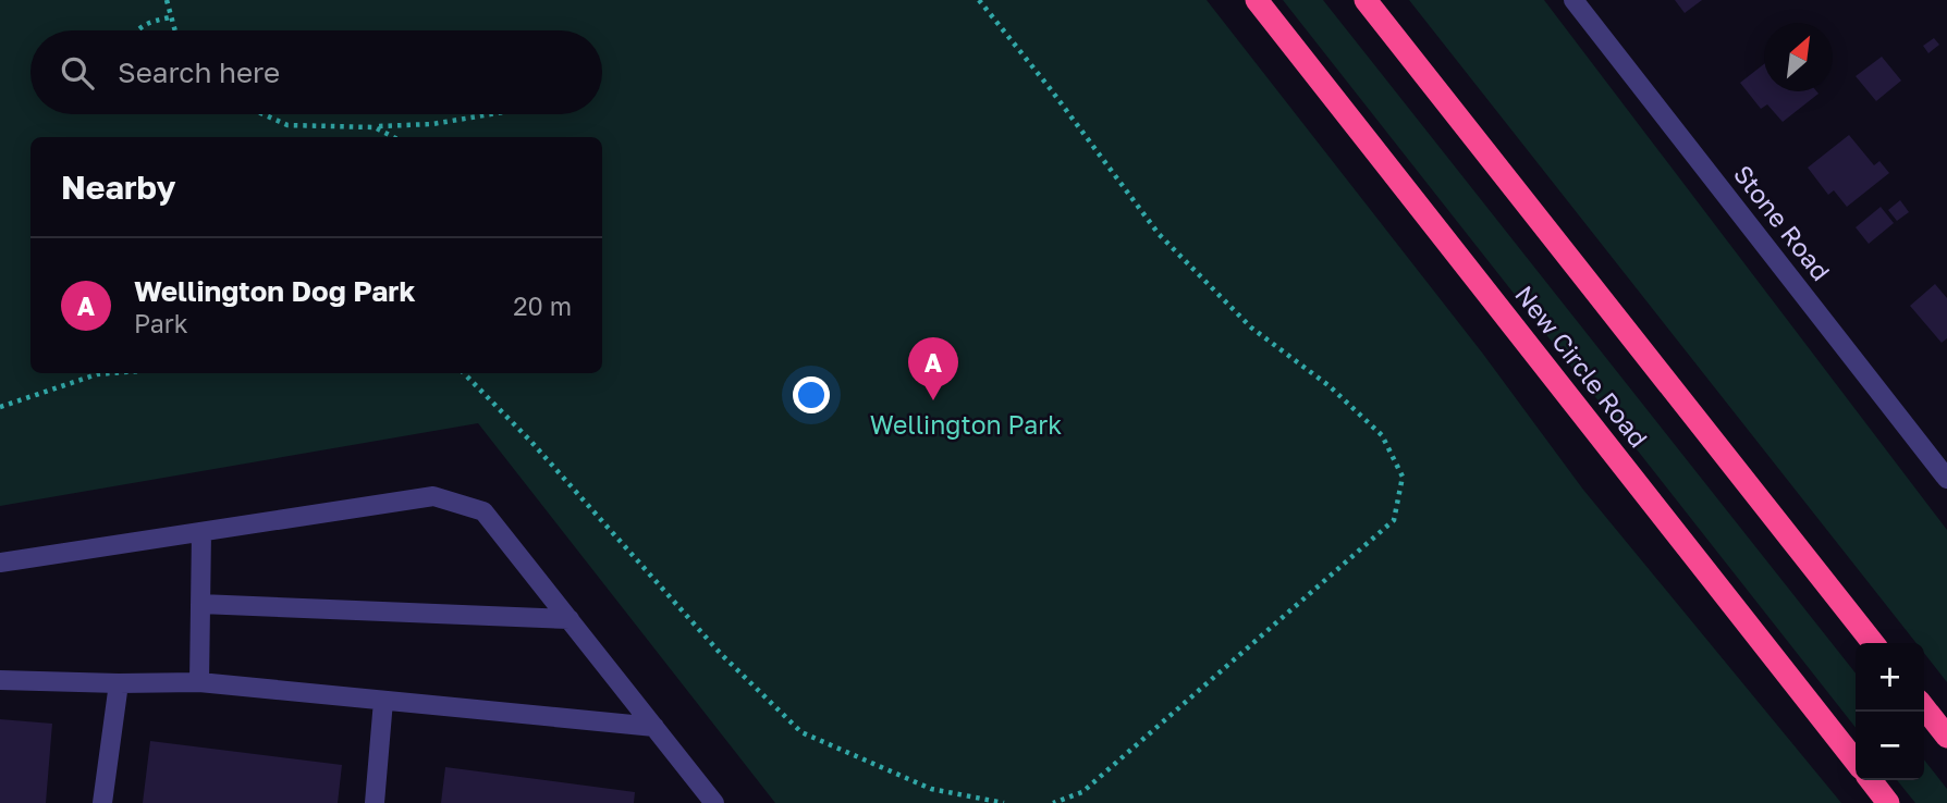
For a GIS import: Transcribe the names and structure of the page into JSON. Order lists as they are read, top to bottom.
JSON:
{
  "streets": {
    "highway": ["New Circle Road"],
    "street": ["Stone Road"]
  },
  "parks": ["Wellington Park"],
  "north": "top right",
  "page": {
    "search": "Search here",
    "heading": "Nearby",
    "list": [
      {
        "mark": "A",
        "name": "Wellington Dog Park",
        "note": "Park",
        "value": "20 m"
      }
    ],
    "pins": "A",
    "map_buttons": ["+", "−"]
  }
}
